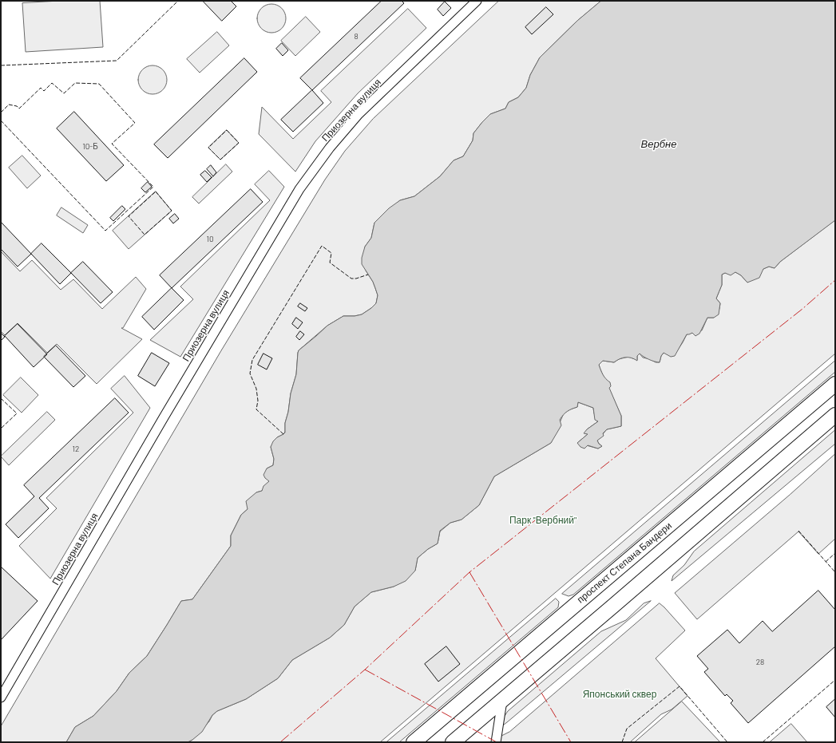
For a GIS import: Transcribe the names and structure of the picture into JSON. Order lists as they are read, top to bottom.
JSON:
{
  "streets": {
    "main road": ["проспект Степана Бандери"],
    "street": ["Приозерна вулиця"]
  },
  "water": ["Вербне"],
  "parks": ["Парк \"Вербний\"", "Японський сквер"],
  "house_numbers": [
    "8",
    "10-Б",
    "10",
    "12",
    "28"
  ]
}
